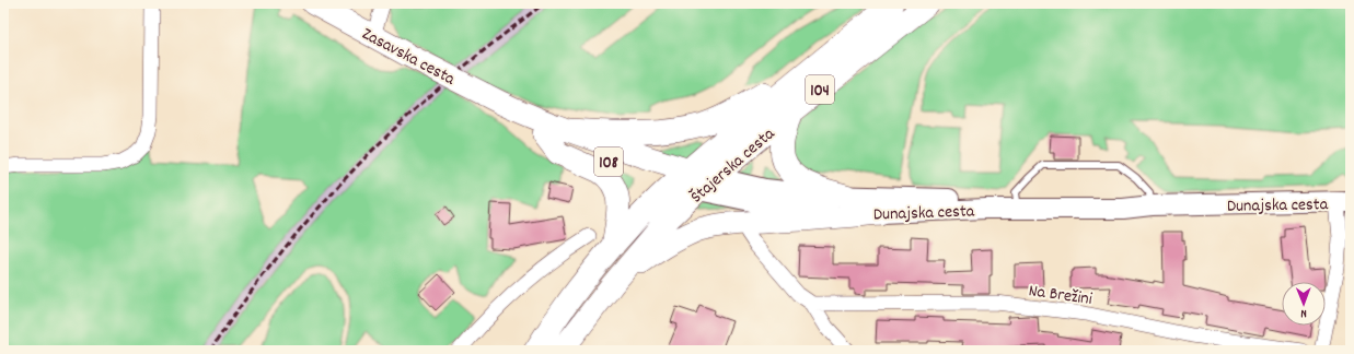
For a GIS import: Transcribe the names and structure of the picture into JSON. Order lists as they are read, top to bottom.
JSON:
{
  "streets": {
    "main road": [
      "Zasavska cesta",
      "104",
      "108",
      "Štajerska cesta",
      "Dunajska cesta"
    ],
    "street": ["Na Brežini"]
  },
  "crossings": [
    ["Zasavska cesta", "Štajerska cesta"],
    ["Zasavska cesta", "Dunajska cesta"],
    ["Štajerska cesta", "Dunajska cesta"]
  ],
  "north": "bottom"
}
